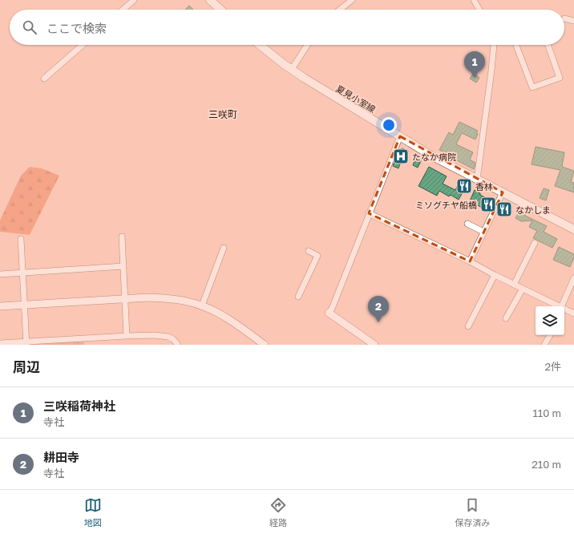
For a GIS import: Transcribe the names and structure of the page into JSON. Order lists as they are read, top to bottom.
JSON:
{
  "streets": {
    "main road": ["夏見小室線"]
  },
  "districts": ["三咲町"],
  "places": {
    "hospital": ["たなか病院"],
    "restaurant": ["香林", "ミソグチヤ船橋", "なかしま"]
  },
  "page": {
    "search": "ここで検索",
    "pins": ["1", "2"],
    "heading": ["周辺", "2件"],
    "list": [
      {
        "mark": "1",
        "name": "三咲稲荷神社",
        "note": "寺社",
        "value": "110 m"
      },
      {
        "mark": "2",
        "name": "耕田寺",
        "note": "寺社",
        "value": "210 m"
      }
    ],
    "nav": ["地図", "経路", "保存済み"]
  }
}
